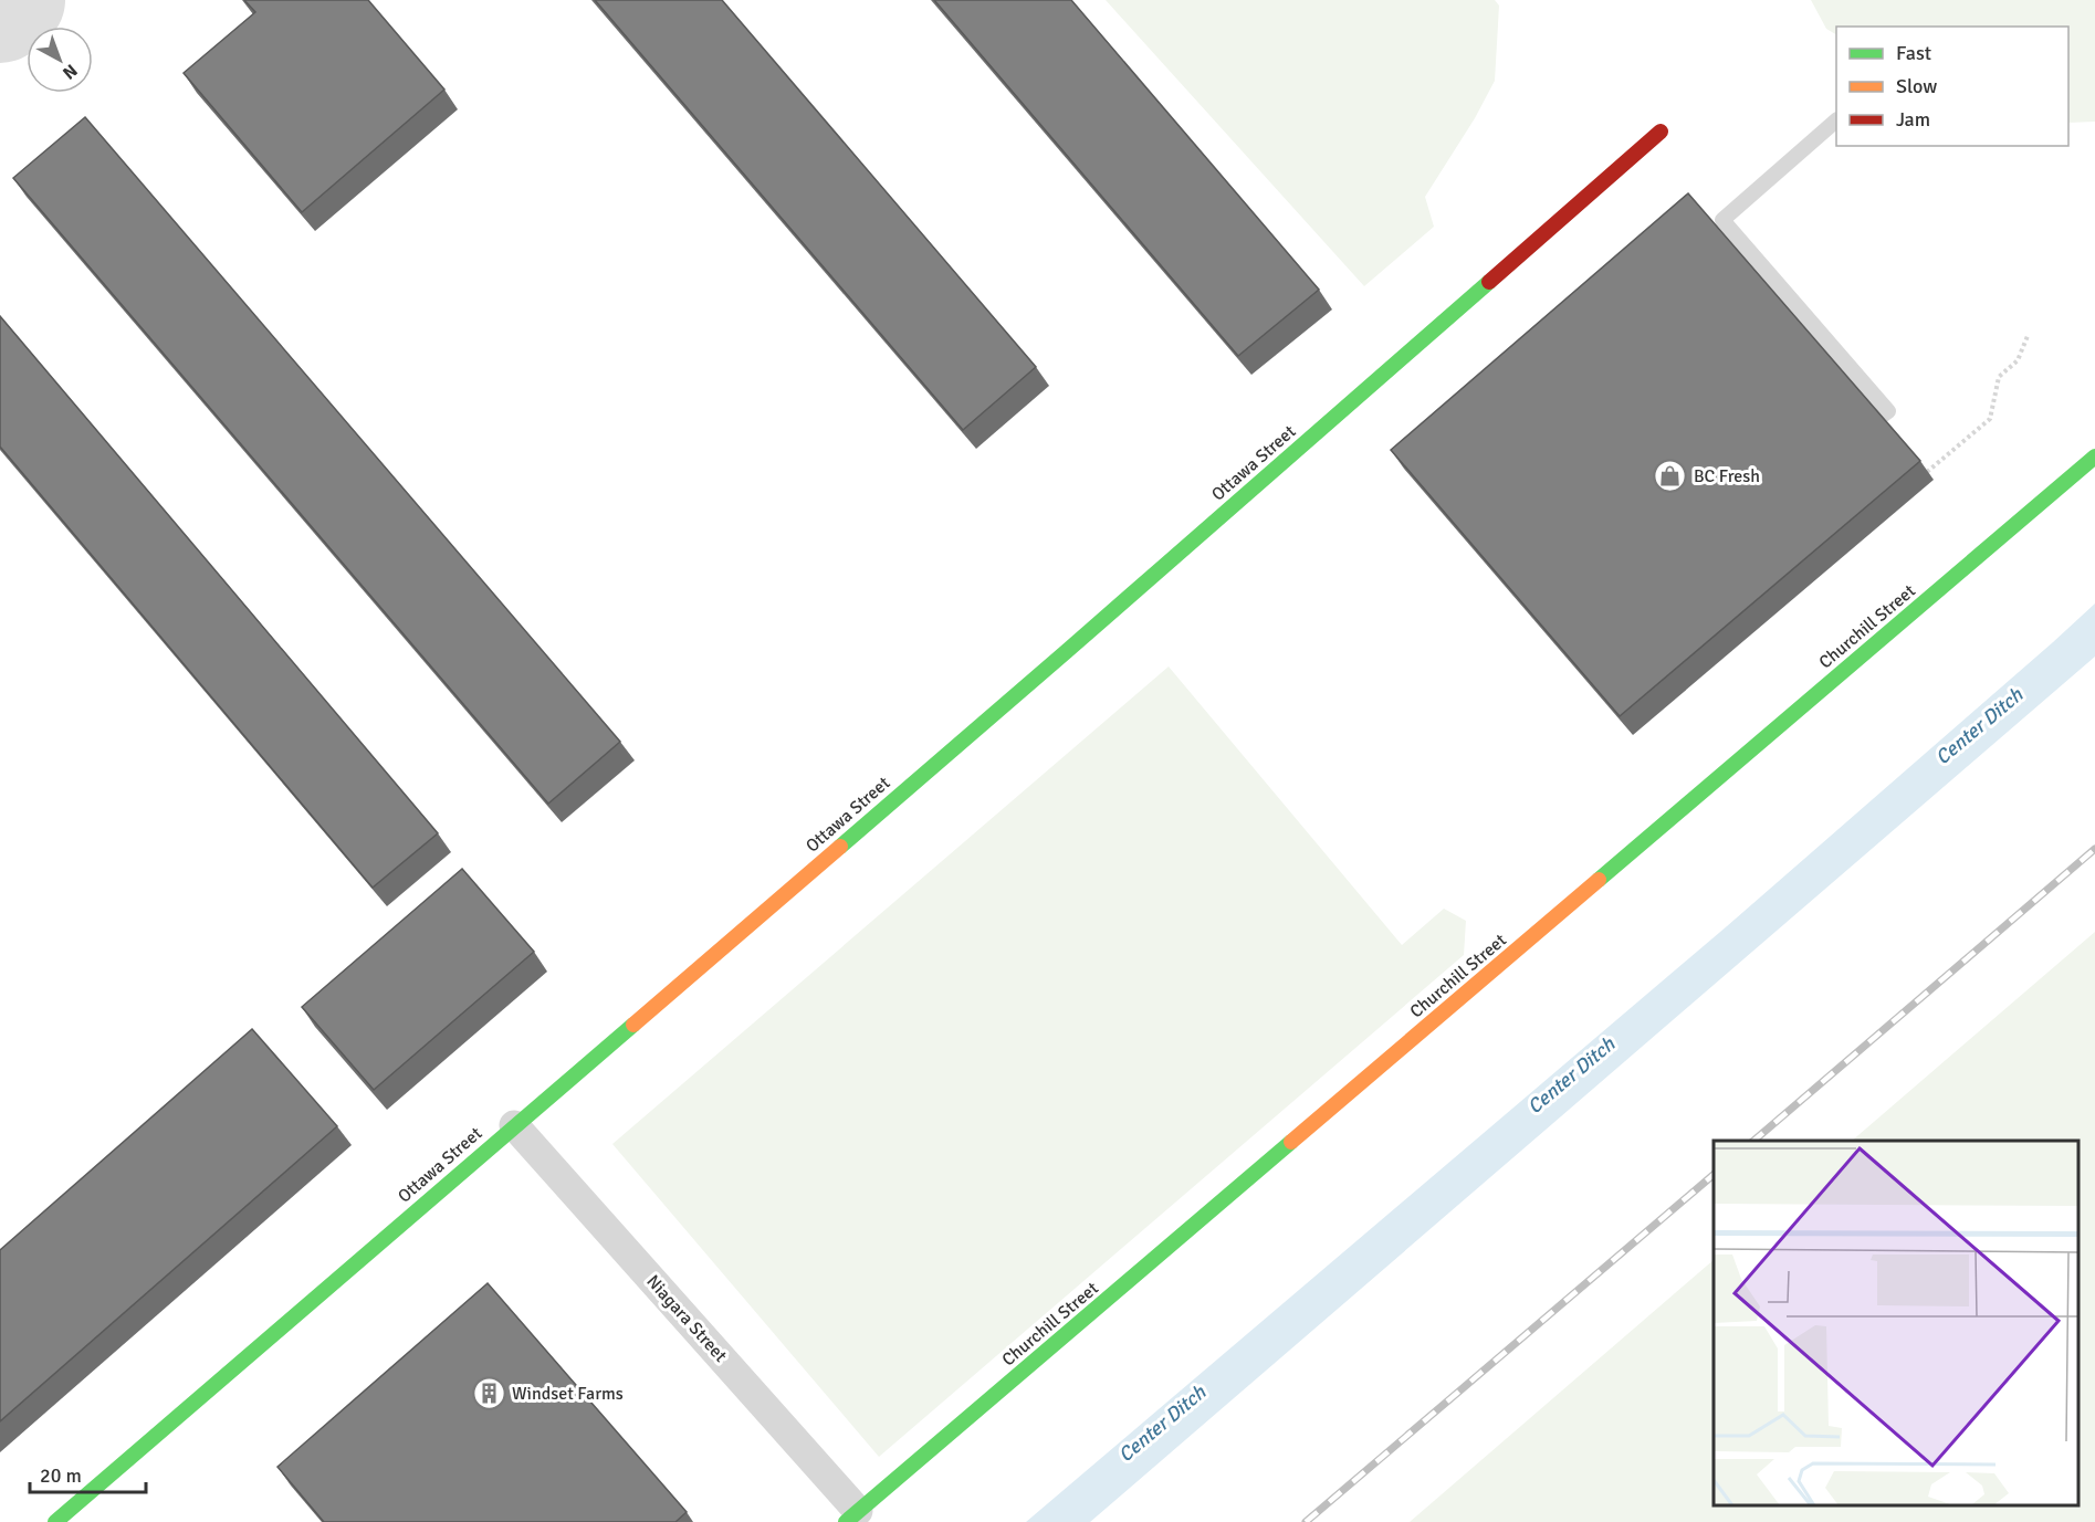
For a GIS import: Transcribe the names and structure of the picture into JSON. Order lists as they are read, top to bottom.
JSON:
{
  "streets": {
    "street": ["Ottawa Street", "Churchill Street", "Niagara Street"]
  },
  "crossings": [
    ["Ottawa Street", "Niagara Street"],
    ["Churchill Street", "Niagara Street"]
  ],
  "water": ["Center Ditch"],
  "places": {
    "shop": ["BC Fresh"],
    "building": ["Windset Farms"]
  },
  "legend": ["Fast", "Slow", "Jam"],
  "scale_bar": "20 m",
  "north": "bottom right"
}
